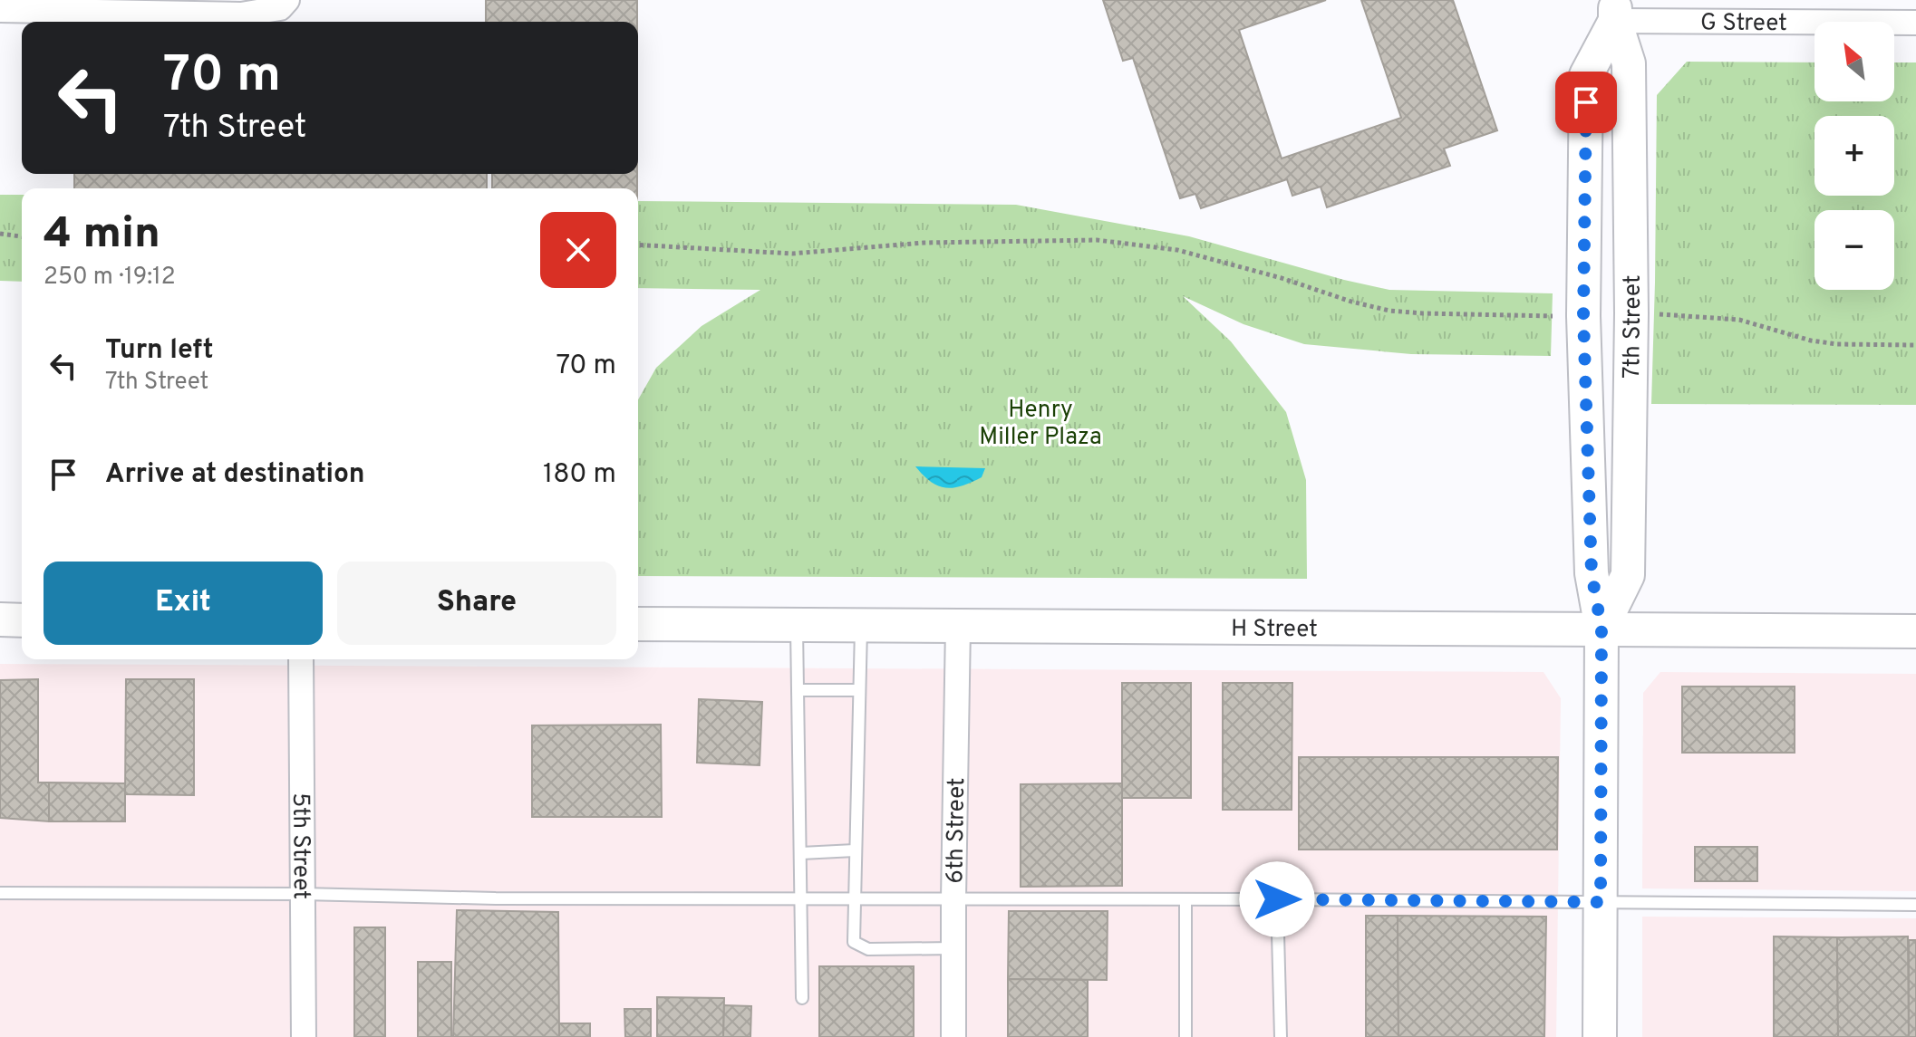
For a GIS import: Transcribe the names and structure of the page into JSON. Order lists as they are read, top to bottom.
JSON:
{
  "streets": {
    "street": [
      "G Street",
      "7th Street",
      "H Street",
      "6th Street",
      "5th Street"
    ]
  },
  "crossings": [
    ["G Street", "7th Street"],
    ["7th Street", "H Street"],
    ["H Street", "6th Street"]
  ],
  "parks": ["Henry Miller Plaza"],
  "north": "top left",
  "page": {
    "map_buttons": ["+", "−"],
    "turn": ["70 m", "7th Street"],
    "heading": ["4 min", "250 m · 19:12"],
    "list": [
      {
        "name": "Turn left",
        "note": "7th Street",
        "value": "70 m"
      },
      {
        "name": "Arrive at destination",
        "value": "180 m"
      }
    ],
    "buttons": ["Exit", "Share"]
  }
}
